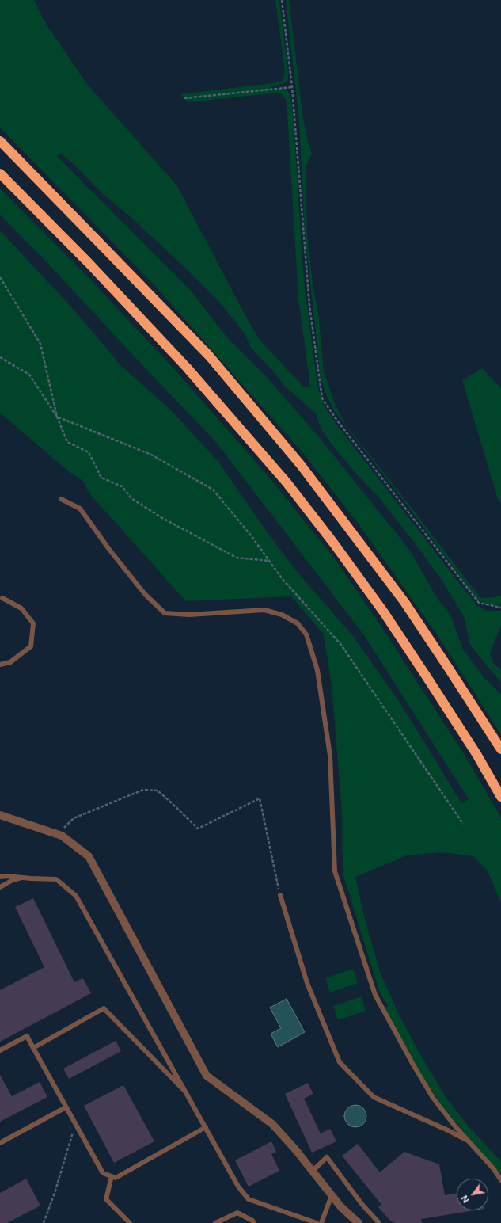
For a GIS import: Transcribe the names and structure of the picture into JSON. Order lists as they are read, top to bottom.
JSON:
{
  "north": "bottom left"
}
